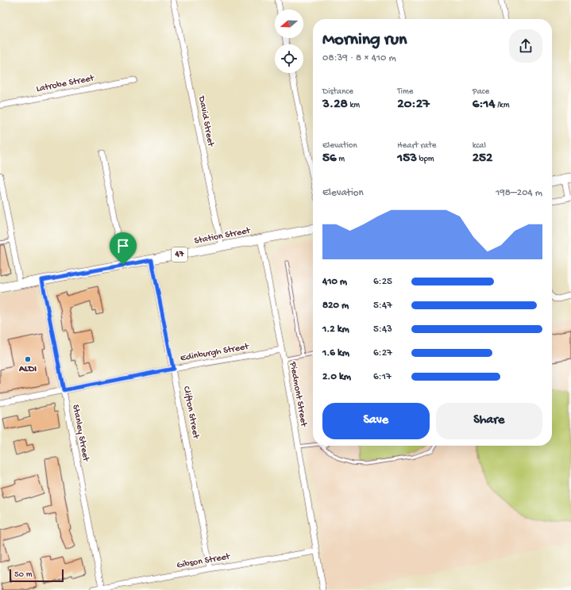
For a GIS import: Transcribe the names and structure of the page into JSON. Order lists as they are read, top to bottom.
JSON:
{
  "streets": {
    "main road": ["Station Street", "47"],
    "street": [
      "Latrobe Street",
      "David Street",
      "Edinburgh Street",
      "Piedmont Street",
      "Clifton Street",
      "Stanley Street",
      "Gibson Street"
    ]
  },
  "crossings": [
    ["David Street", "Station Street"],
    ["Station Street", "Piedmont Street"],
    ["Station Street", "Clifton Street"],
    ["Station Street", "Stanley Street"],
    ["Edinburgh Street", "Piedmont Street"],
    ["Edinburgh Street", "Clifton Street"],
    ["Edinburgh Street", "Stanley Street"],
    ["Piedmont Street", "Gibson Street"],
    ["Clifton Street", "Gibson Street"],
    ["Stanley Street", "Gibson Street"]
  ],
  "places": ["ALDI"],
  "scale_bar": "50 m",
  "north": "left",
  "page": {
    "heading": ["Morning run", "08:39 · 8 × 410 m"],
    "stats": [
      ["Distance", "3.28 km"],
      ["Time", "20:27"],
      ["Pace", "6:14 /km"],
      ["Elevation", "56 m"],
      ["Heart rate", "153 bpm"],
      ["kcal", "252"]
    ],
    "chart": ["Elevation", "198–204 m"],
    "list": [
      {
        "name": "410 m",
        "note": "6:25"
      },
      {
        "name": "820 m",
        "note": "5:47"
      },
      {
        "name": "1.2 km",
        "note": "5:43"
      },
      {
        "name": "1.6 km",
        "note": "6:27"
      },
      {
        "name": "2.0 km",
        "note": "6:17"
      }
    ],
    "buttons": ["Save", "Share"],
    "scale": "50 m"
  }
}
